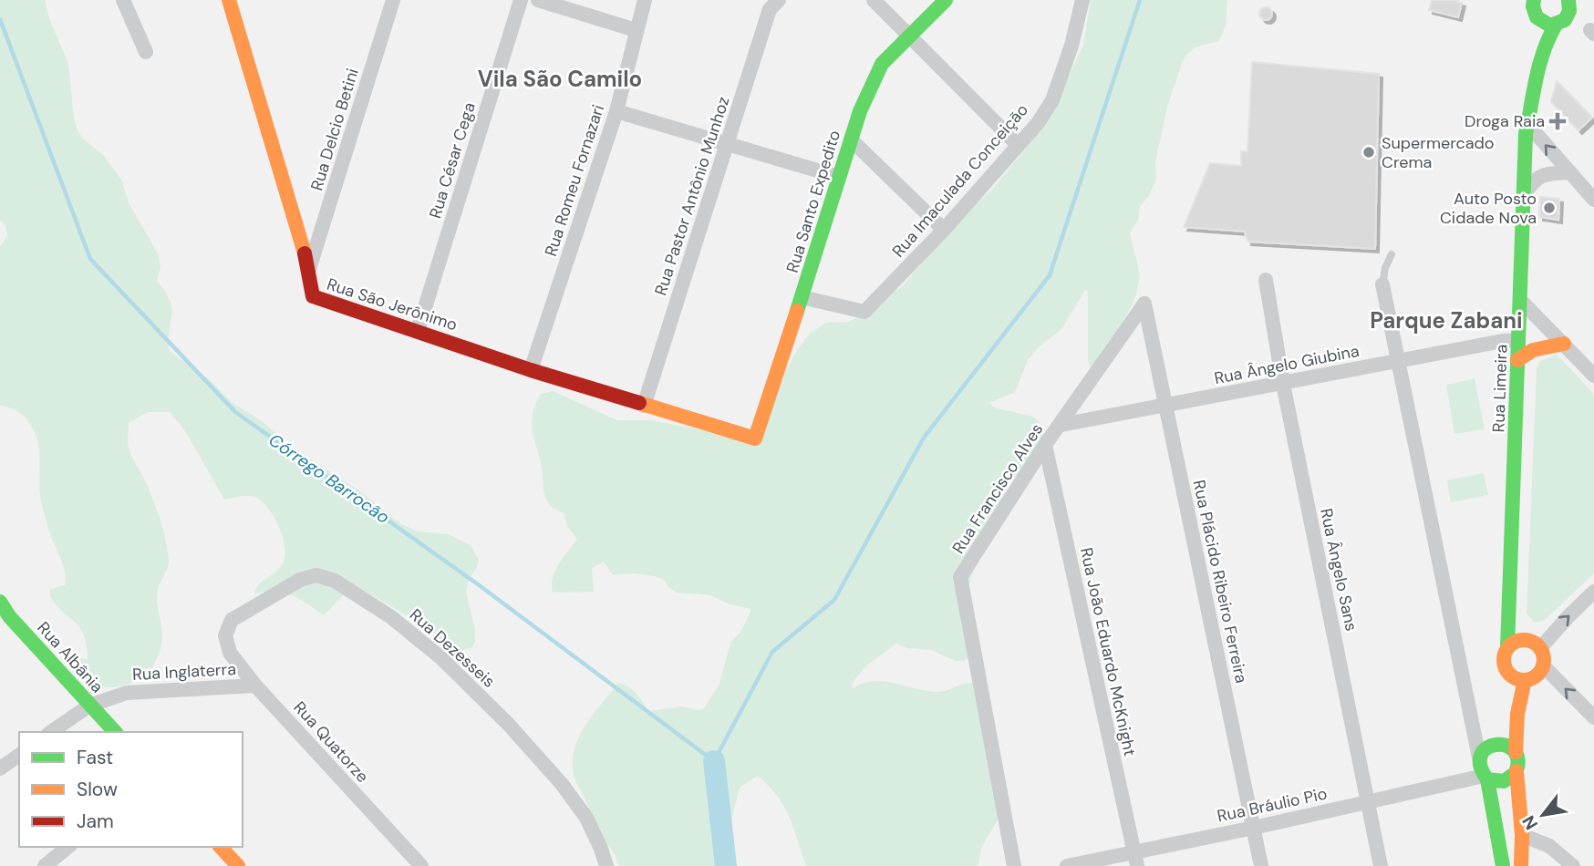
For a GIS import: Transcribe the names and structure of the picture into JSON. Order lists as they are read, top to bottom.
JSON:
{
  "streets": {
    "street": [
      "Rua Delcio Betini",
      "Rua César Cega",
      "Rua Romeu Fornazari",
      "Rua Imaculada Conceição",
      "Rua Pastor Antônio Munhoz",
      "Rua Santo Expedito",
      "Rua São Jerônimo",
      "Rua Ângelo Giubina",
      "Rua Limeira",
      "Rua Francisco Alves",
      "Rua Ângelo Sans",
      "Rua Plácido Ribeiro Ferreira",
      "Rua Dezesseis",
      "Rua João Eduardo McKnight",
      "Rua Albânia",
      "Rua Inglaterra",
      "Rua Quatorze",
      "Rua Bráulio Pio"
    ]
  },
  "crossings": [
    ["Rua Delcio Betini", "Rua São Jerônimo"],
    ["Rua César Cega", "Rua São Jerônimo"],
    ["Rua Romeu Fornazari", "Rua São Jerônimo"],
    ["Rua Imaculada Conceição", "Rua Santo Expedito"],
    ["Rua Pastor Antônio Munhoz", "Rua São Jerônimo"],
    ["Rua Santo Expedito", "Rua São Jerônimo"],
    ["Rua Ângelo Giubina", "Rua Limeira"],
    ["Rua Ângelo Giubina", "Rua Francisco Alves"],
    ["Rua Ângelo Giubina", "Rua Ângelo Sans"],
    ["Rua Ângelo Giubina", "Rua Plácido Ribeiro Ferreira"],
    ["Rua Francisco Alves", "Rua Plácido Ribeiro Ferreira"],
    ["Rua Francisco Alves", "Rua João Eduardo McKnight"],
    ["Rua Ângelo Sans", "Rua Bráulio Pio"],
    ["Rua Plácido Ribeiro Ferreira", "Rua Bráulio Pio"],
    ["Rua Dezesseis", "Rua Quatorze"],
    ["Rua João Eduardo McKnight", "Rua Bráulio Pio"],
    ["Rua Albânia", "Rua Inglaterra"],
    ["Rua Inglaterra", "Rua Quatorze"]
  ],
  "districts": ["Vila São Camilo", "Parque Zabani"],
  "water": ["Córrego Barrocão"],
  "places": {
    "health": ["Droga Raia"],
    "other": ["Supermercado Crema", "Auto Posto Cidade Nova"]
  },
  "legend": ["Fast", "Slow", "Jam"],
  "north": "bottom left"
}
